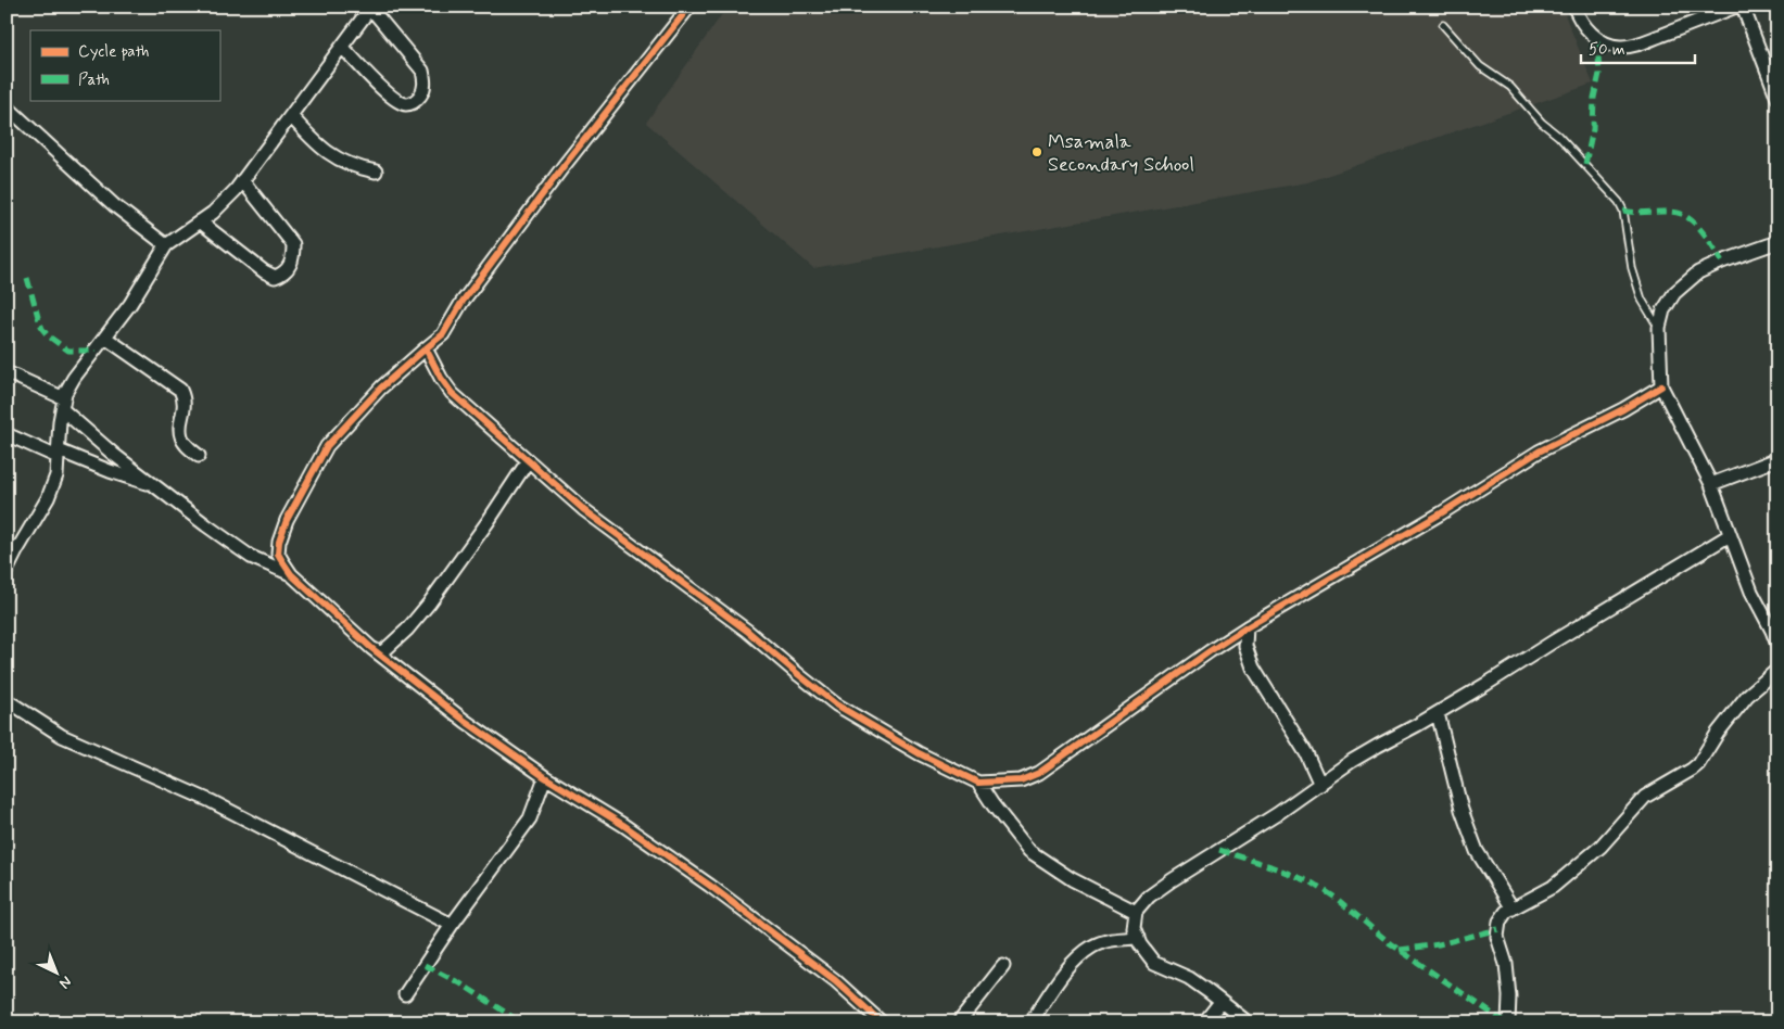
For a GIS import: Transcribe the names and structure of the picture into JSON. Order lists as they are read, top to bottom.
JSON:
{
  "places": ["Msamala Secondary School"],
  "legend": ["Cycle path", "Path"],
  "scale_bar": "50 m",
  "north": "bottom right"
}
